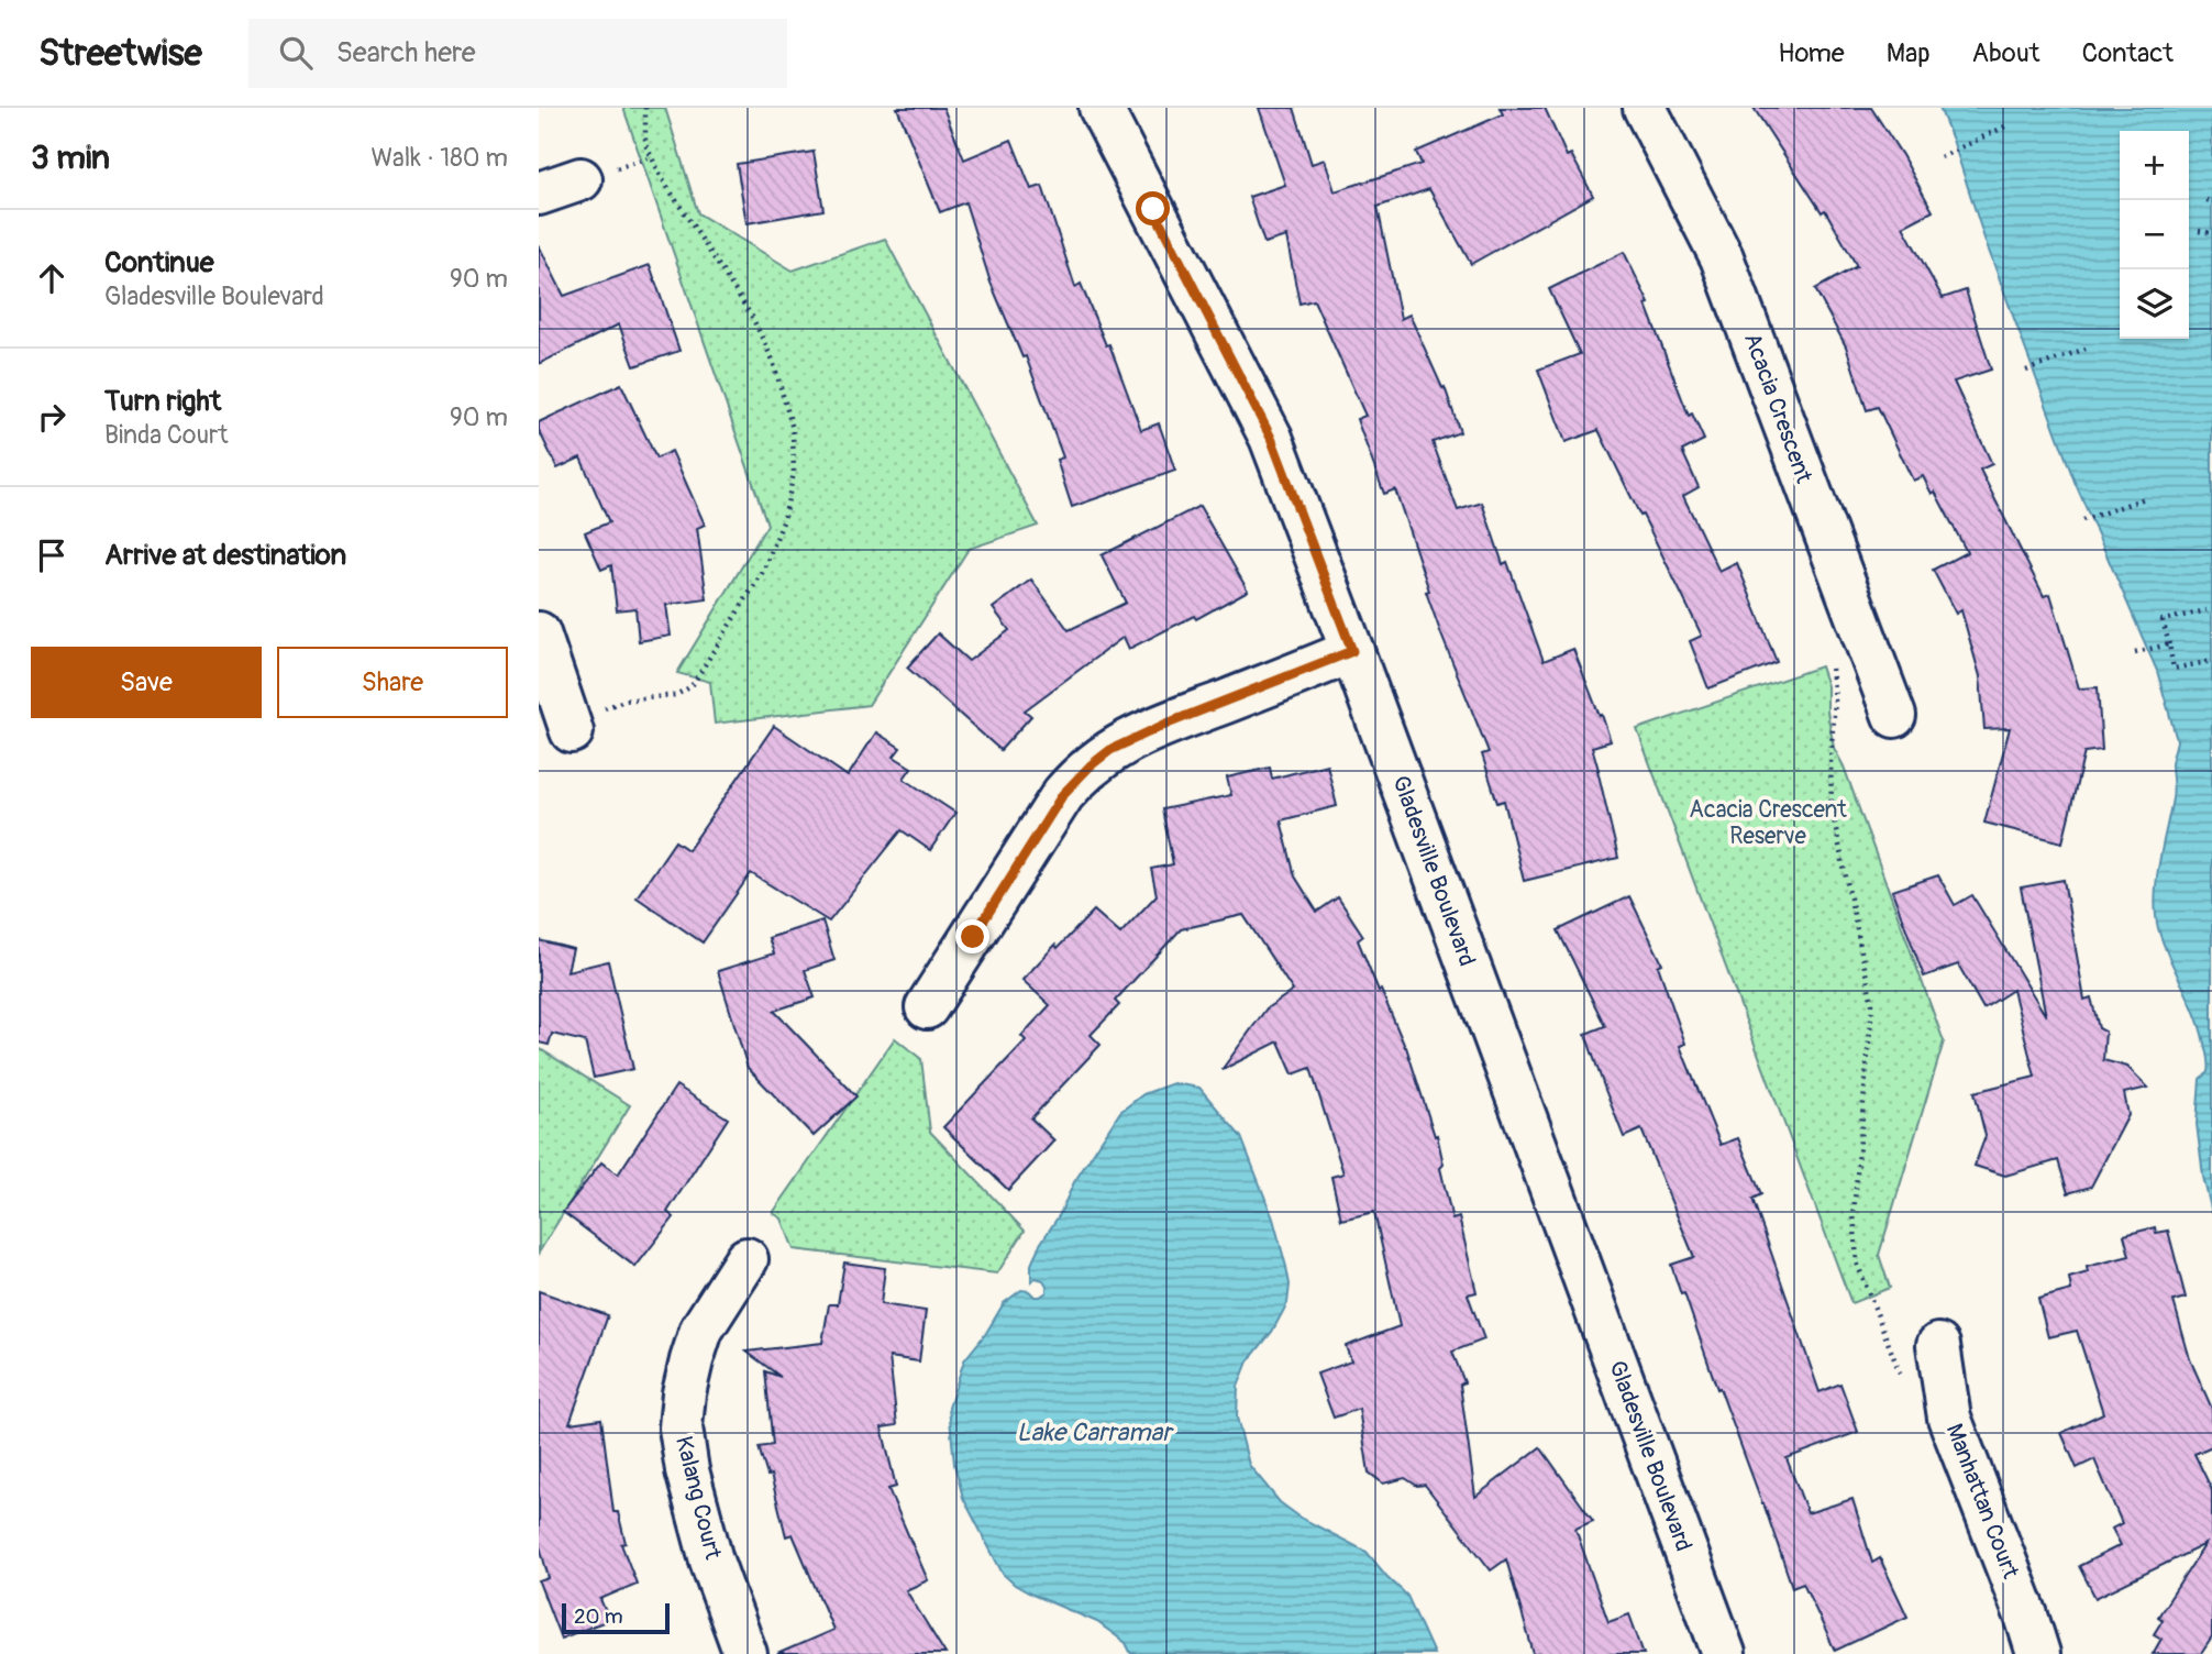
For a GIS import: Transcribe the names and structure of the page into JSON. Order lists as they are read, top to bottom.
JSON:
{
  "streets": {
    "street": [
      "Acacia Crescent",
      "Gladesville Boulevard",
      "Kalang Court",
      "Manhattan Court"
    ]
  },
  "water": ["Lake Carramar"],
  "parks": ["Acacia Crescent Reserve"],
  "scale_bar": "20 m",
  "page": {
    "header": "Streetwise",
    "search": "Search here",
    "nav": [
      "Home",
      "Map",
      "About",
      "Contact"
    ],
    "heading": ["3 min", "Walk · 180 m"],
    "map_buttons": ["+", "−"],
    "list": [
      ["Continue", "Gladesville Boulevard", "90 m"],
      ["Turn right", "Binda Court", "90 m"],
      "Arrive at destination"
    ],
    "buttons": ["Save", "Share"],
    "scale": "20 m"
  }
}
